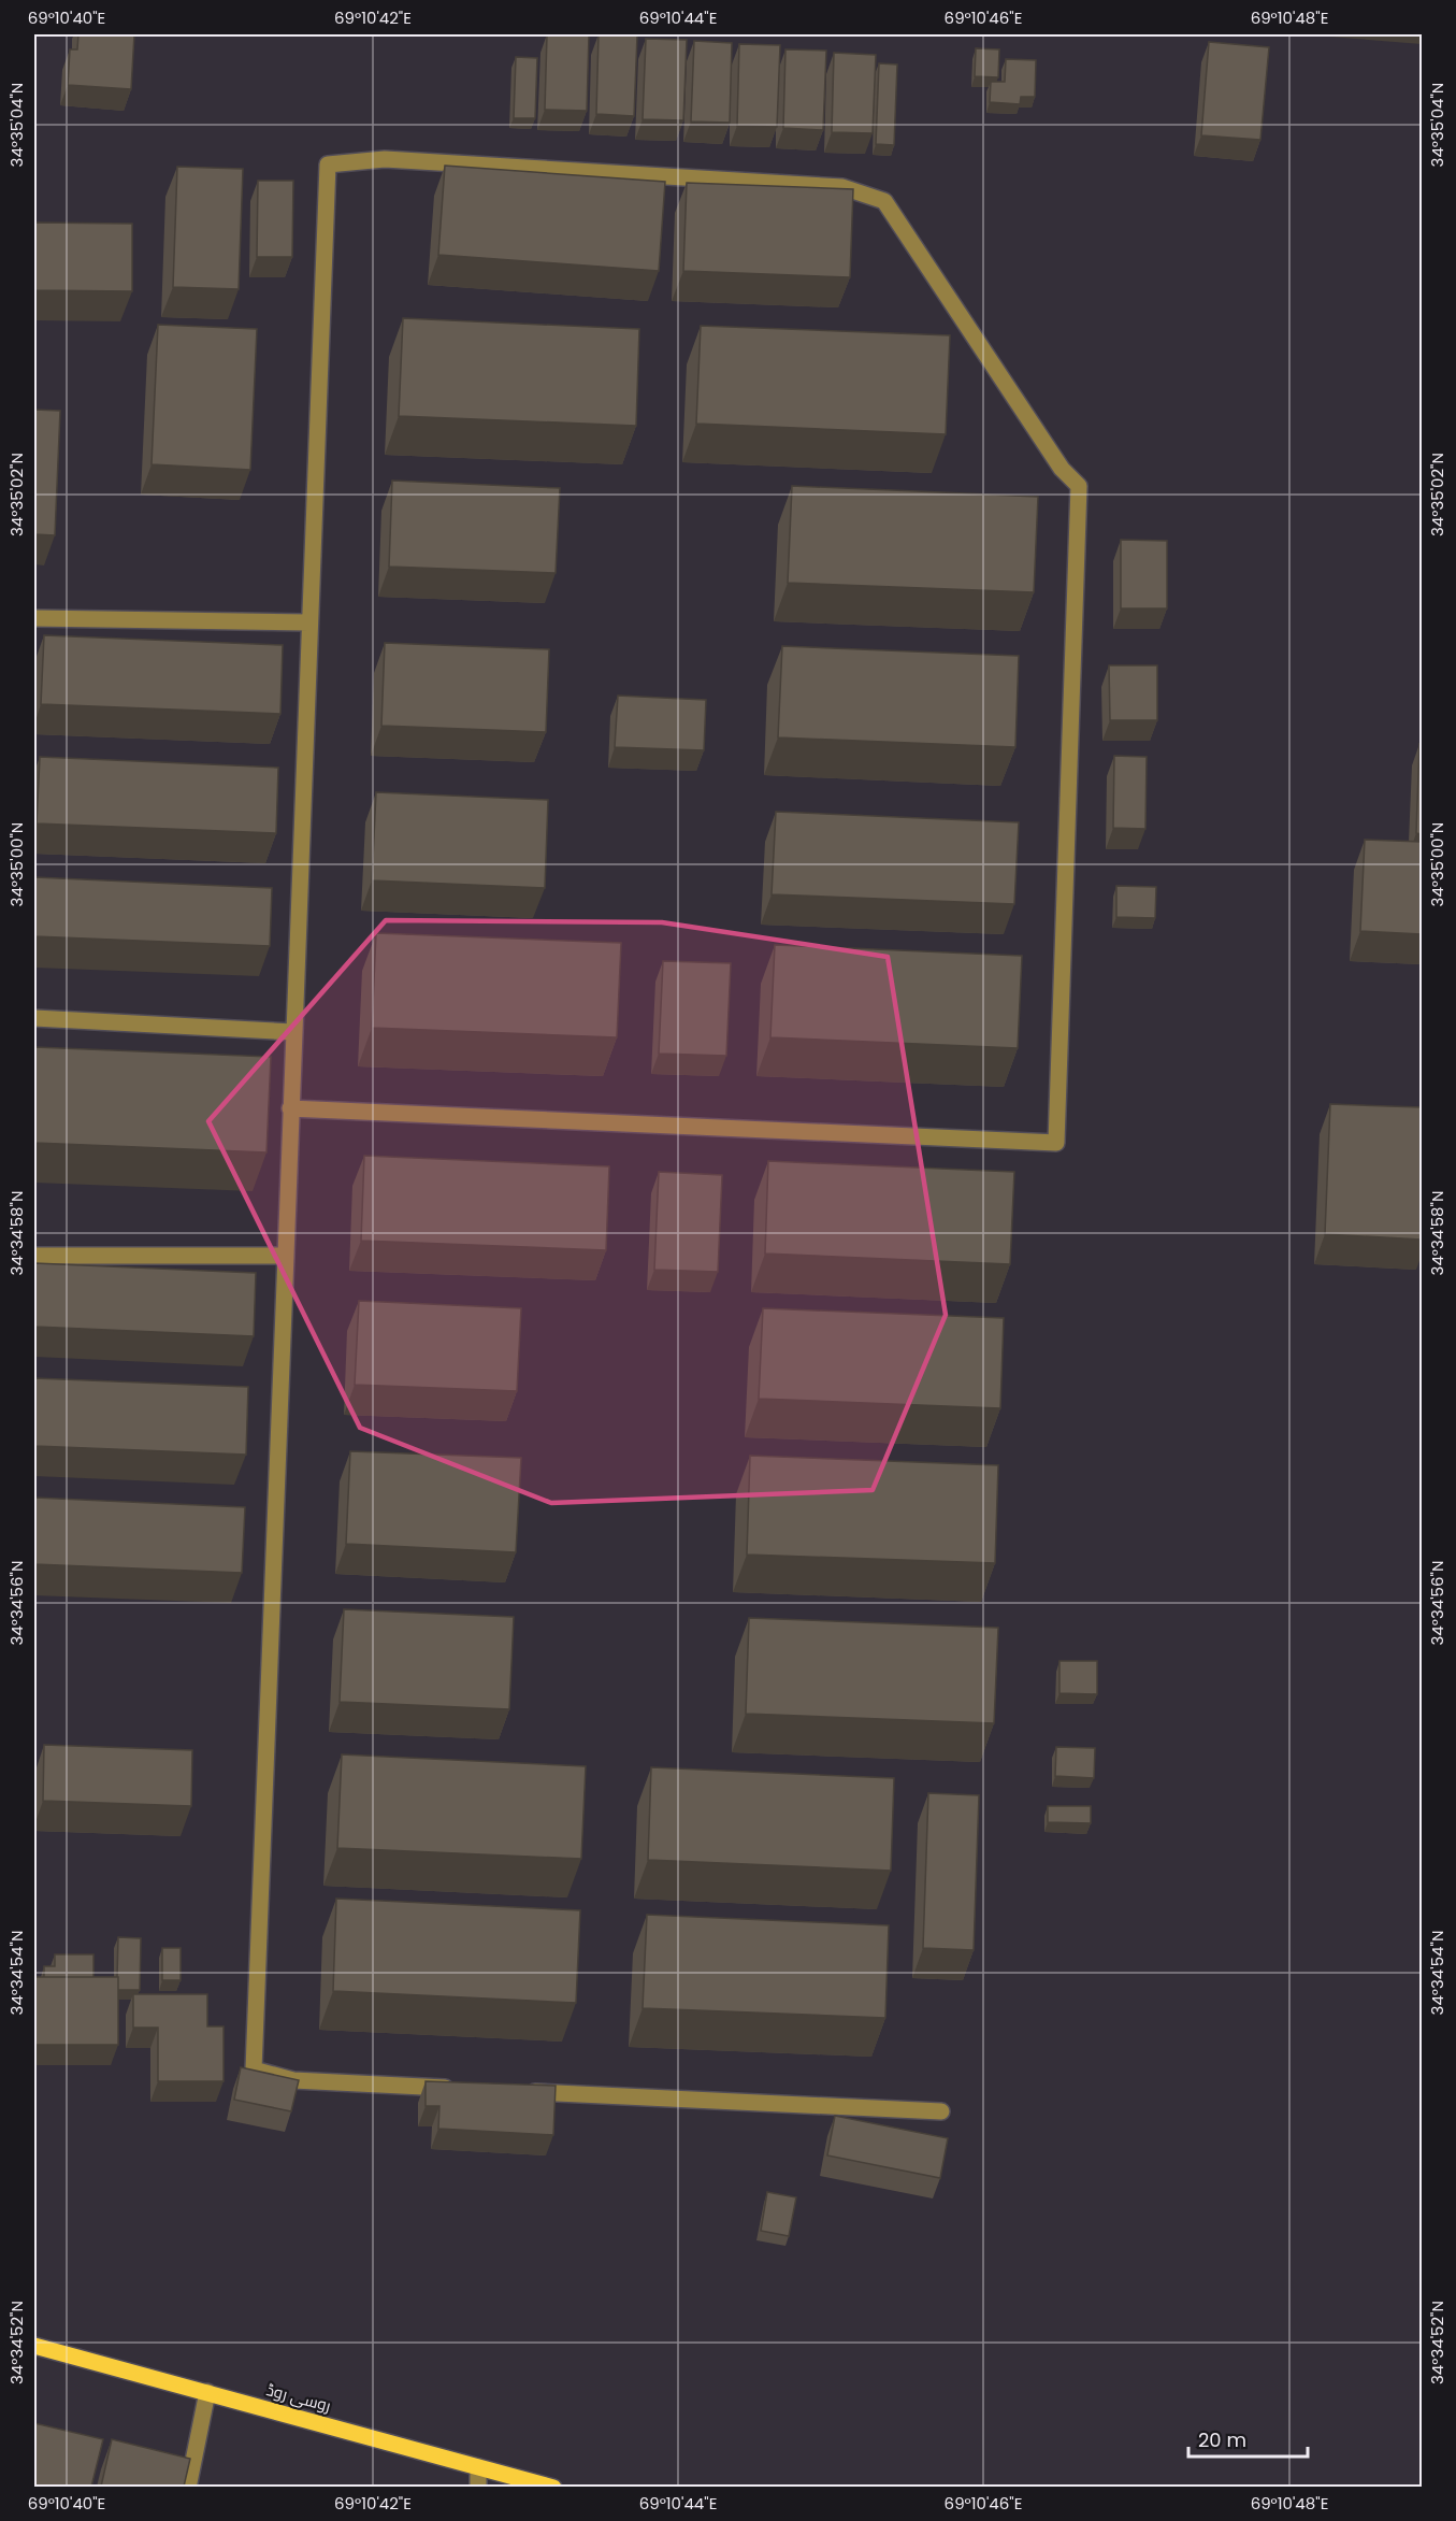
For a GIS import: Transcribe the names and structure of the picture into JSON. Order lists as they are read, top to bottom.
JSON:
{
  "streets": {
    "main road": ["روسی روڈ"]
  },
  "scale_bar": "20 m",
  "coordinates": [
    "69°10'40\"E",
    "69°10'42\"E",
    "69°10'44\"E",
    "69°10'46\"E",
    "69°10'48\"E",
    "34°35'04\"N",
    "34°35'02\"N",
    "34°35'00\"N",
    "34°34'58\"N",
    "34°34'56\"N",
    "34°34'54\"N",
    "34°34'52\"N"
  ]
}
